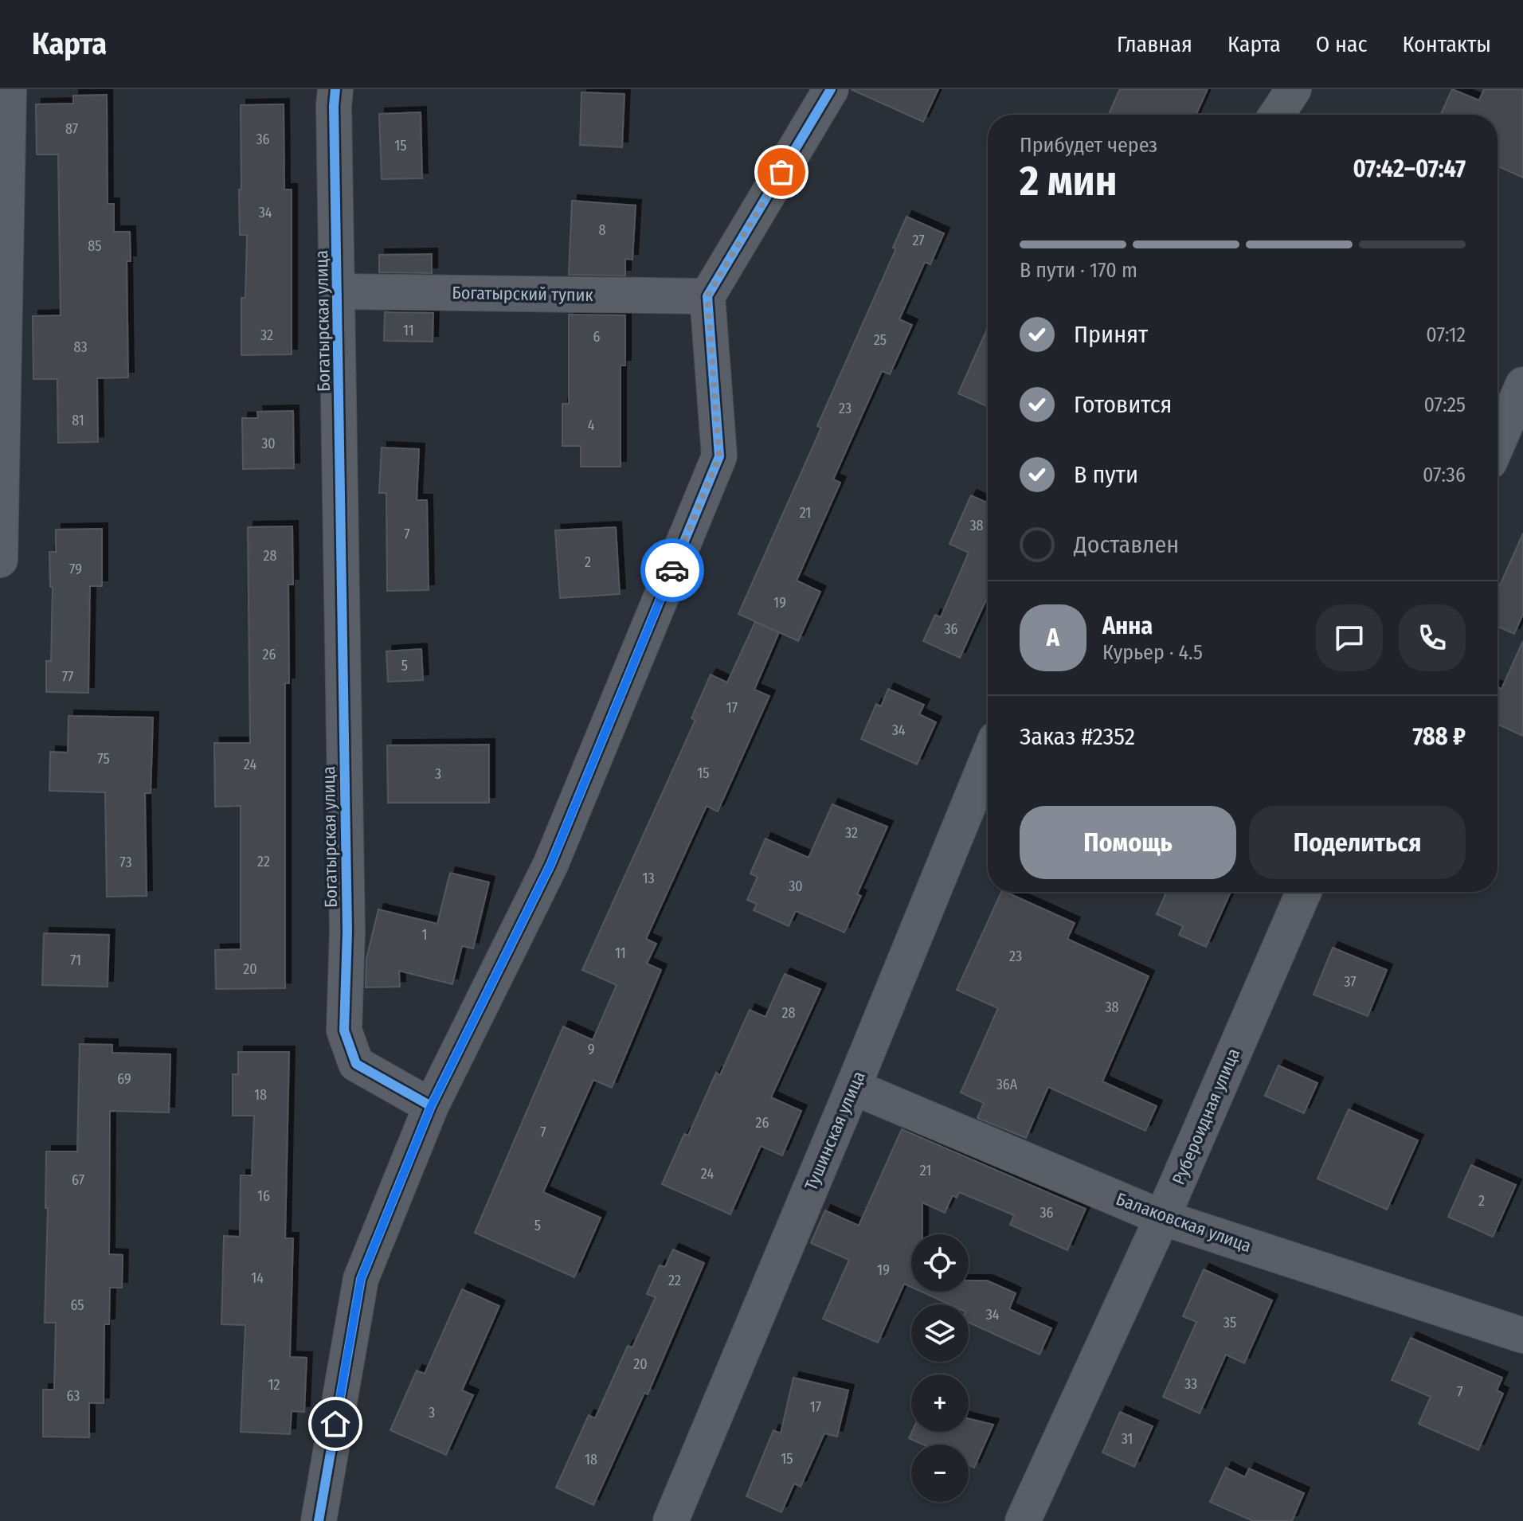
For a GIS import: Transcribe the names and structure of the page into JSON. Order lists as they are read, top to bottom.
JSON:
{
  "streets": {
    "street": [
      "Богатырский тупик",
      "Богатырская улица",
      "Рубероидная улица",
      "Тушинская улица",
      "Балаковская улица"
    ]
  },
  "crossings": [
    ["Богатырский тупик", "Богатырская улица"],
    ["Рубероидная улица", "Балаковская улица"],
    ["Тушинская улица", "Балаковская улица"]
  ],
  "house_numbers": [
    "87",
    "36",
    "15",
    "34",
    "8",
    "27",
    "85",
    "11",
    "32",
    "6",
    "25",
    "83",
    "23",
    "81",
    "4",
    "30",
    "21",
    "38",
    "7",
    "28",
    "2",
    "79",
    "19",
    "36",
    "26",
    "5",
    "77",
    "17",
    "34",
    "75",
    "24",
    "15",
    "3",
    "32",
    "22",
    "73",
    "13",
    "30",
    "1",
    "11",
    "23",
    "71",
    "20",
    "37",
    "38",
    "28",
    "9",
    "69",
    "36А",
    "18",
    "26",
    "7",
    "21",
    "24",
    "67",
    "16",
    "2",
    "36",
    "5",
    "19",
    "14",
    "22",
    "65",
    "34",
    "35",
    "20",
    "33",
    "12",
    "7",
    "63",
    "17",
    "3",
    "31",
    "15",
    "18"
  ],
  "page": {
    "header": "Карта",
    "nav": [
      "Главная",
      "Карта",
      "О нас",
      "Контакты"
    ],
    "heading": ["2 мин", "Прибудет через", "07:42–07:47"],
    "panel": [
      "Анна",
      "Курьер · 4.5",
      "Заказ #2352",
      "788 ₽"
    ],
    "bar": "В пути · 170 m",
    "list": [
      ["Принят", "07:12"],
      ["Готовится", "07:25"],
      ["В пути", "07:36"],
      "Доставлен"
    ],
    "round": "А",
    "buttons": ["Помощь", "Поделиться"],
    "map_buttons": ["+", "−"]
  }
}
